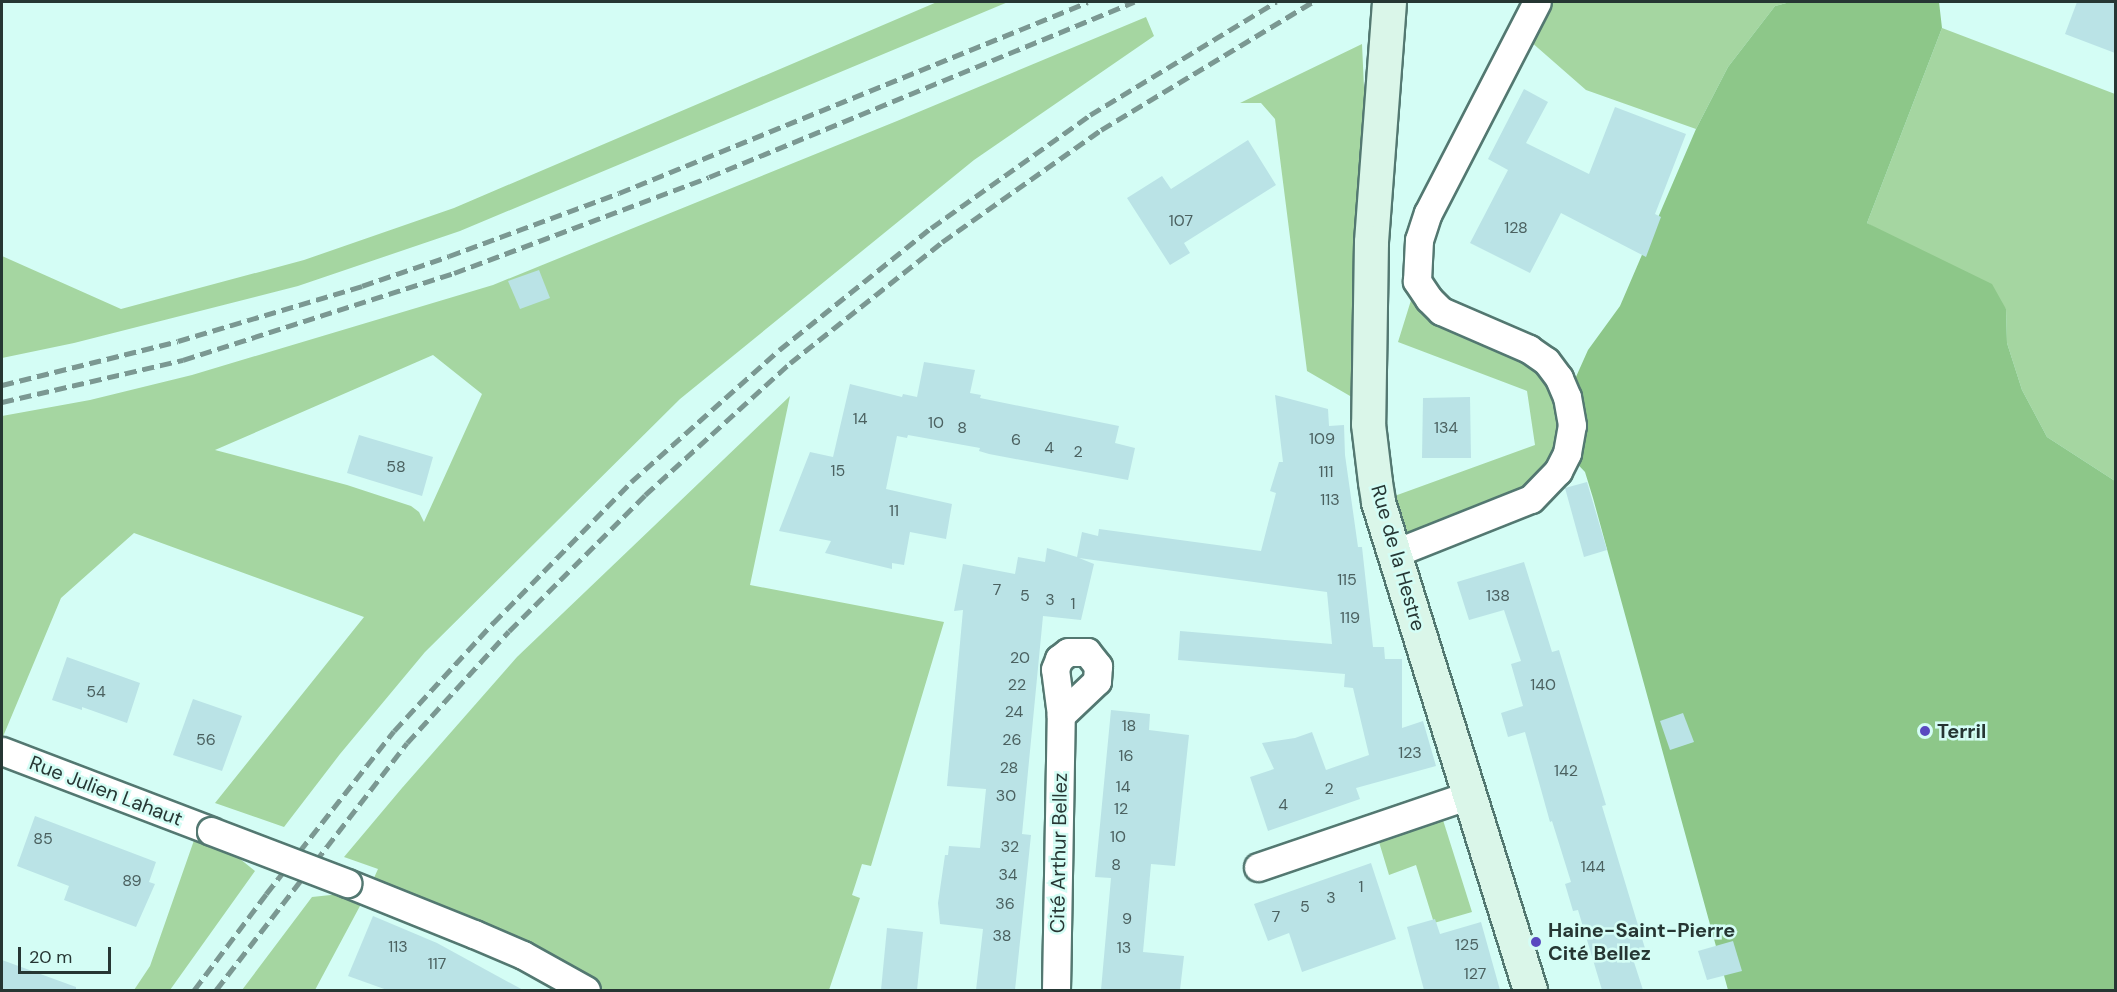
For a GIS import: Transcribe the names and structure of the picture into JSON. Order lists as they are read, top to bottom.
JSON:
{
  "streets": {
    "street": ["Rue de la Hestre", "Rue Julien Lahaut", "Cité Arthur Bellez"]
  },
  "places": ["Terril", "Haine-Saint-Pierre Cité Bellez"],
  "house_numbers": [
    "107",
    "128",
    "14",
    "10",
    "8",
    "134",
    "109",
    "6",
    "4",
    "2",
    "58",
    "15",
    "111",
    "113",
    "11",
    "115",
    "7",
    "5",
    "138",
    "3",
    "1",
    "119",
    "20",
    "22",
    "140",
    "54",
    "24",
    "18",
    "56",
    "26",
    "123",
    "16",
    "28",
    "142",
    "14",
    "2",
    "30",
    "4",
    "12",
    "10",
    "85",
    "32",
    "8",
    "144",
    "34",
    "89",
    "1",
    "3",
    "36",
    "5",
    "7",
    "9",
    "38",
    "125",
    "113",
    "13",
    "117",
    "127"
  ],
  "scale_bar": "20 m"
}
